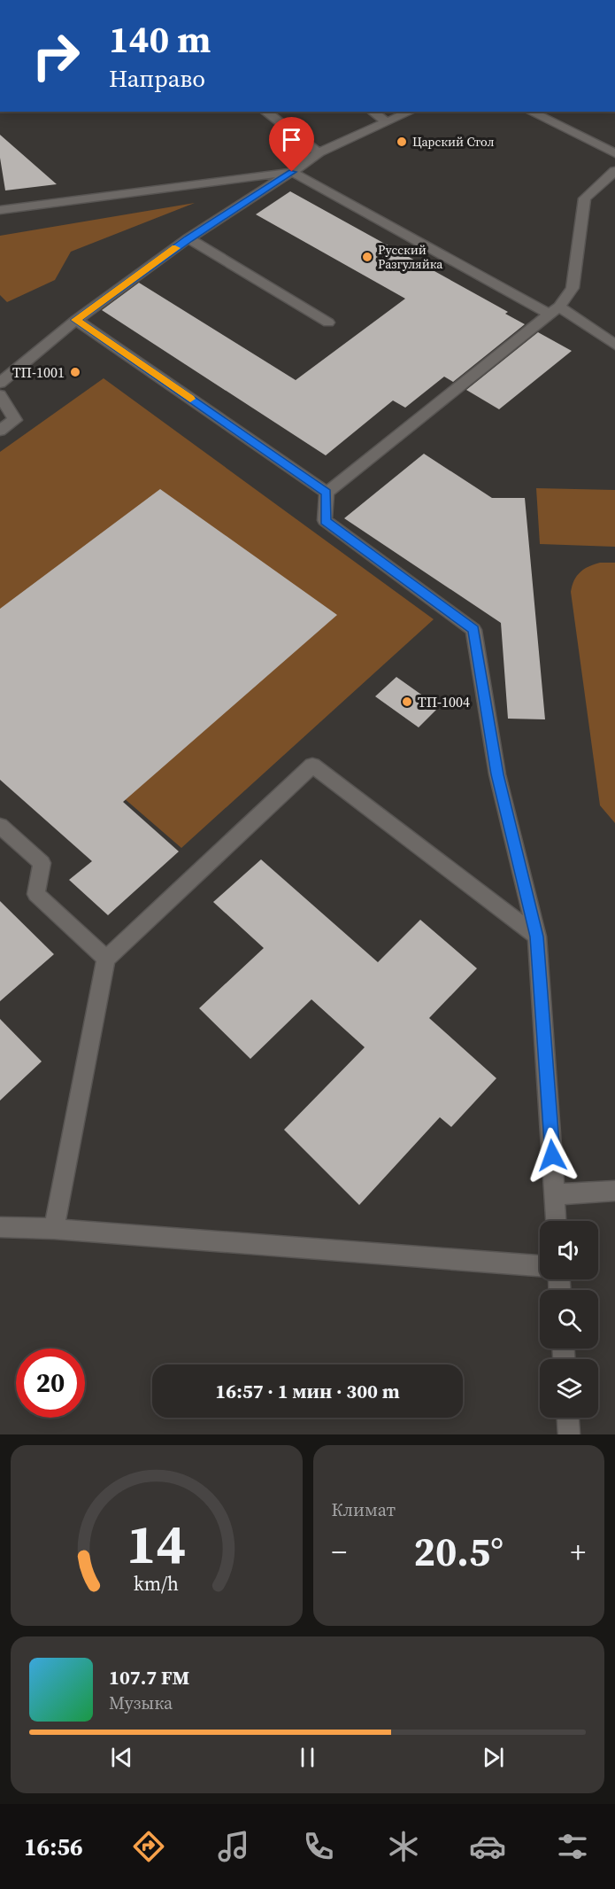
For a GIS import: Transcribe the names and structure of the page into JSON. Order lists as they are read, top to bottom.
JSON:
{
  "places": [
    "Царский Стол",
    "Русский Разгуляйка",
    "ТП-1001",
    "ТП-1004"
  ],
  "page": {
    "turn": ["140 m", "Направо"],
    "limit": "20",
    "trip": "16:57 · 1 мин · 300 m",
    "tile": "Климат",
    "heat": ["−", "20.5°", "+"],
    "song": ["107.7 FM", "Музыка"],
    "tabs": "16:56",
    "gauge": ["14", "km/h"]
  }
}
